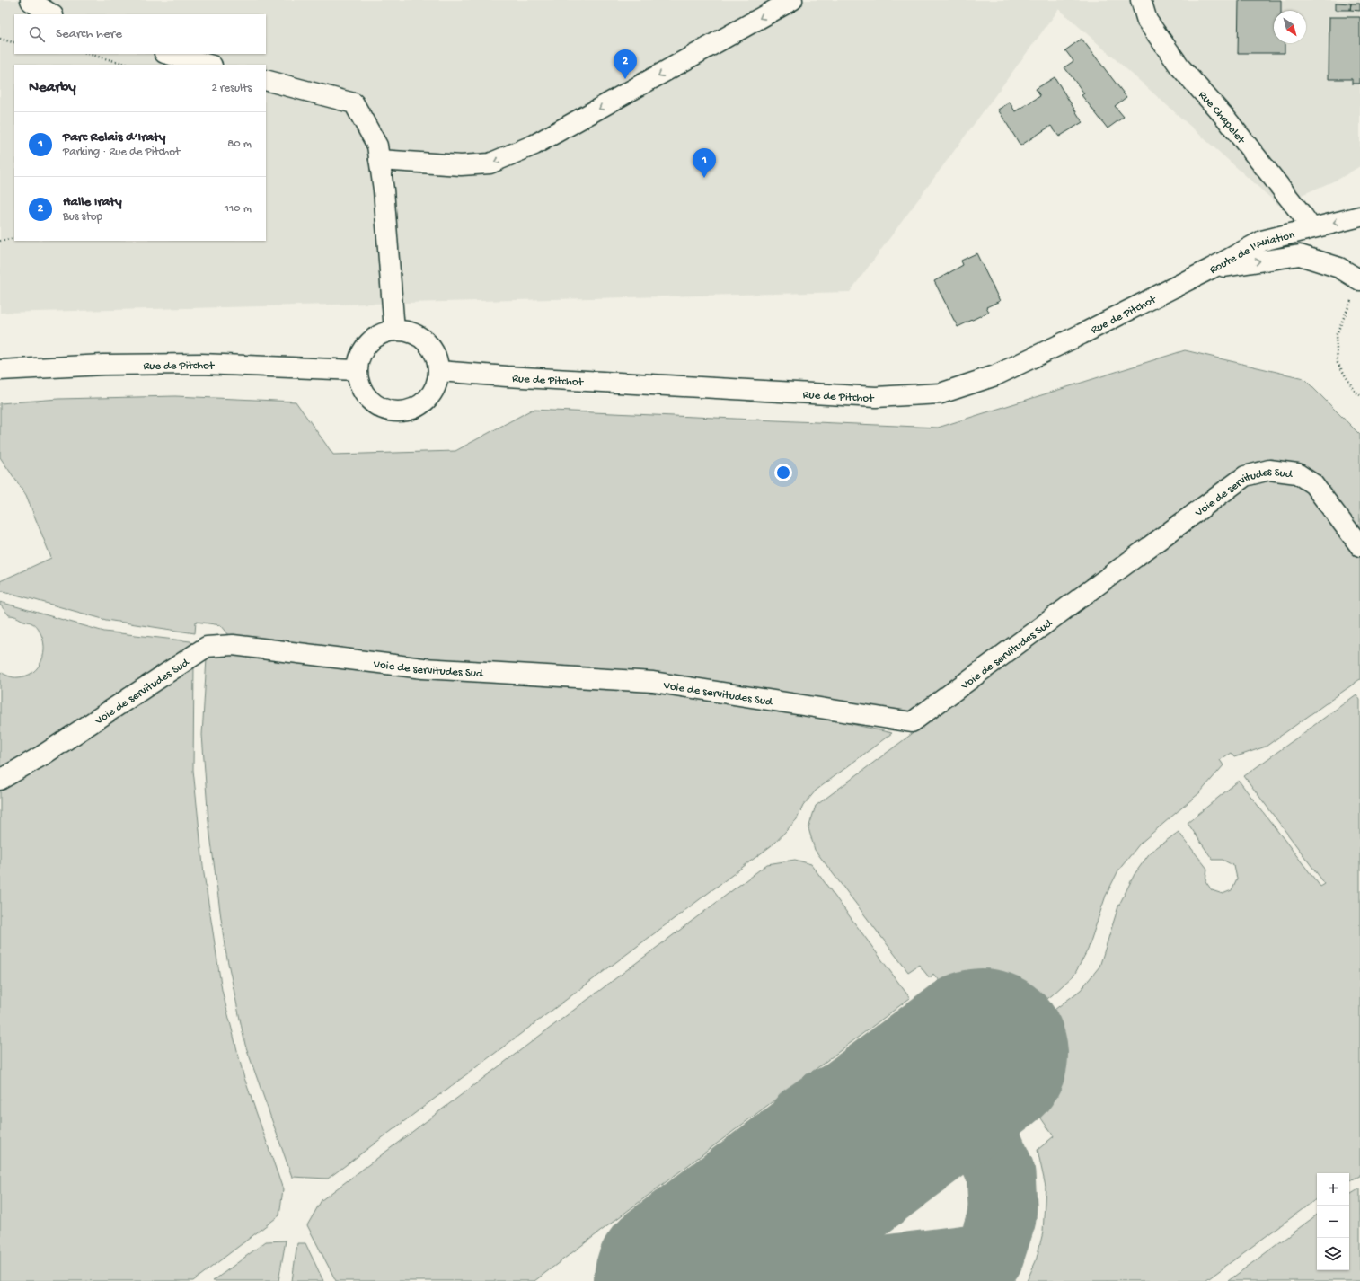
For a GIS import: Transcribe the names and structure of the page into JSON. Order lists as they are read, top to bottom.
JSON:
{
  "streets": {
    "street": [
      "Rue Chapelet",
      "Route de l'Aviation",
      "Rue de Pitchot",
      "Voie de servitudes Sud"
    ]
  },
  "crossings": [
    ["Rue Chapelet", "Route de l'Aviation"],
    ["Route de l'Aviation", "Rue de Pitchot"]
  ],
  "north": "bottom right",
  "page": {
    "search": "Search here",
    "pins": ["2", "1"],
    "heading": ["Nearby", "2 results"],
    "list": [
      {
        "mark": "1",
        "name": "Parc Relais d’Iraty",
        "note": "Parking · Rue de Pitchot",
        "value": "80 m"
      },
      {
        "mark": "2",
        "name": "Halle Iraty",
        "note": "Bus stop",
        "value": "110 m"
      }
    ],
    "map_buttons": ["+", "−"]
  }
}
